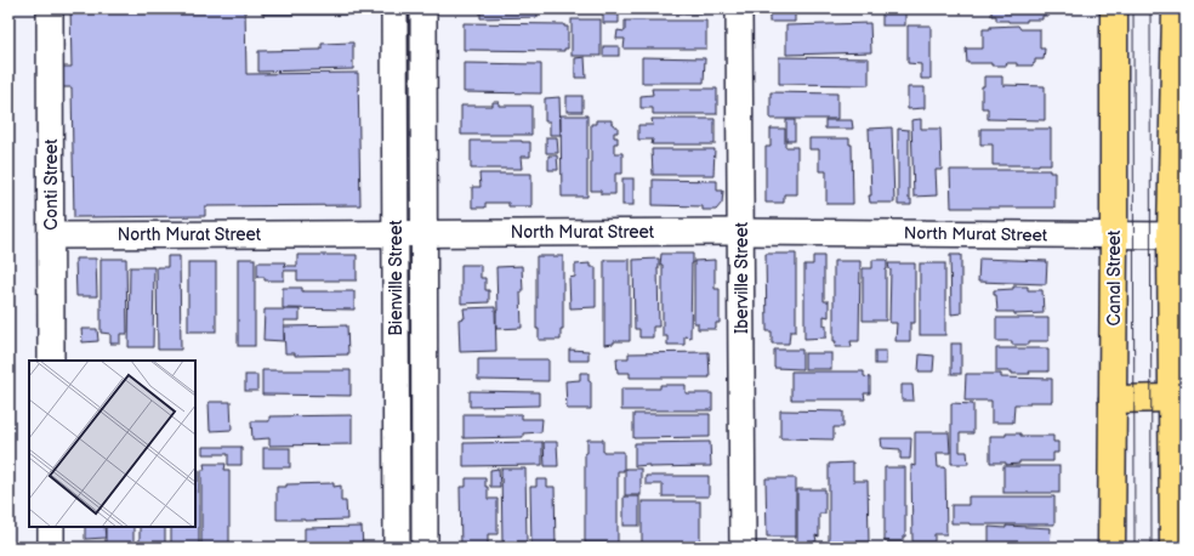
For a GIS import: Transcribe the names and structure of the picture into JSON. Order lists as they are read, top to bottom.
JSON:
{
  "streets": {
    "main road": ["Canal Street"],
    "street": [
      "Conti Street",
      "North Murat Street",
      "Bienville Street",
      "Iberville Street"
    ]
  },
  "crossings": [
    ["Conti Street", "North Murat Street"],
    ["North Murat Street", "Bienville Street"],
    ["North Murat Street", "Iberville Street"],
    ["North Murat Street", "Canal Street"]
  ]
}
